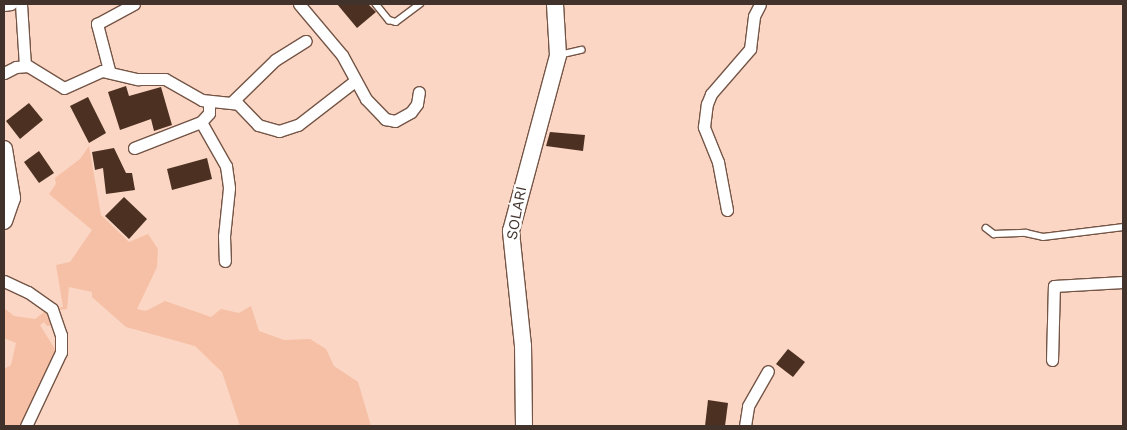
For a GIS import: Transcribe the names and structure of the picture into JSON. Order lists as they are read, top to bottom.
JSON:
{
  "streets": {
    "street": ["SOLARI"]
  }
}
